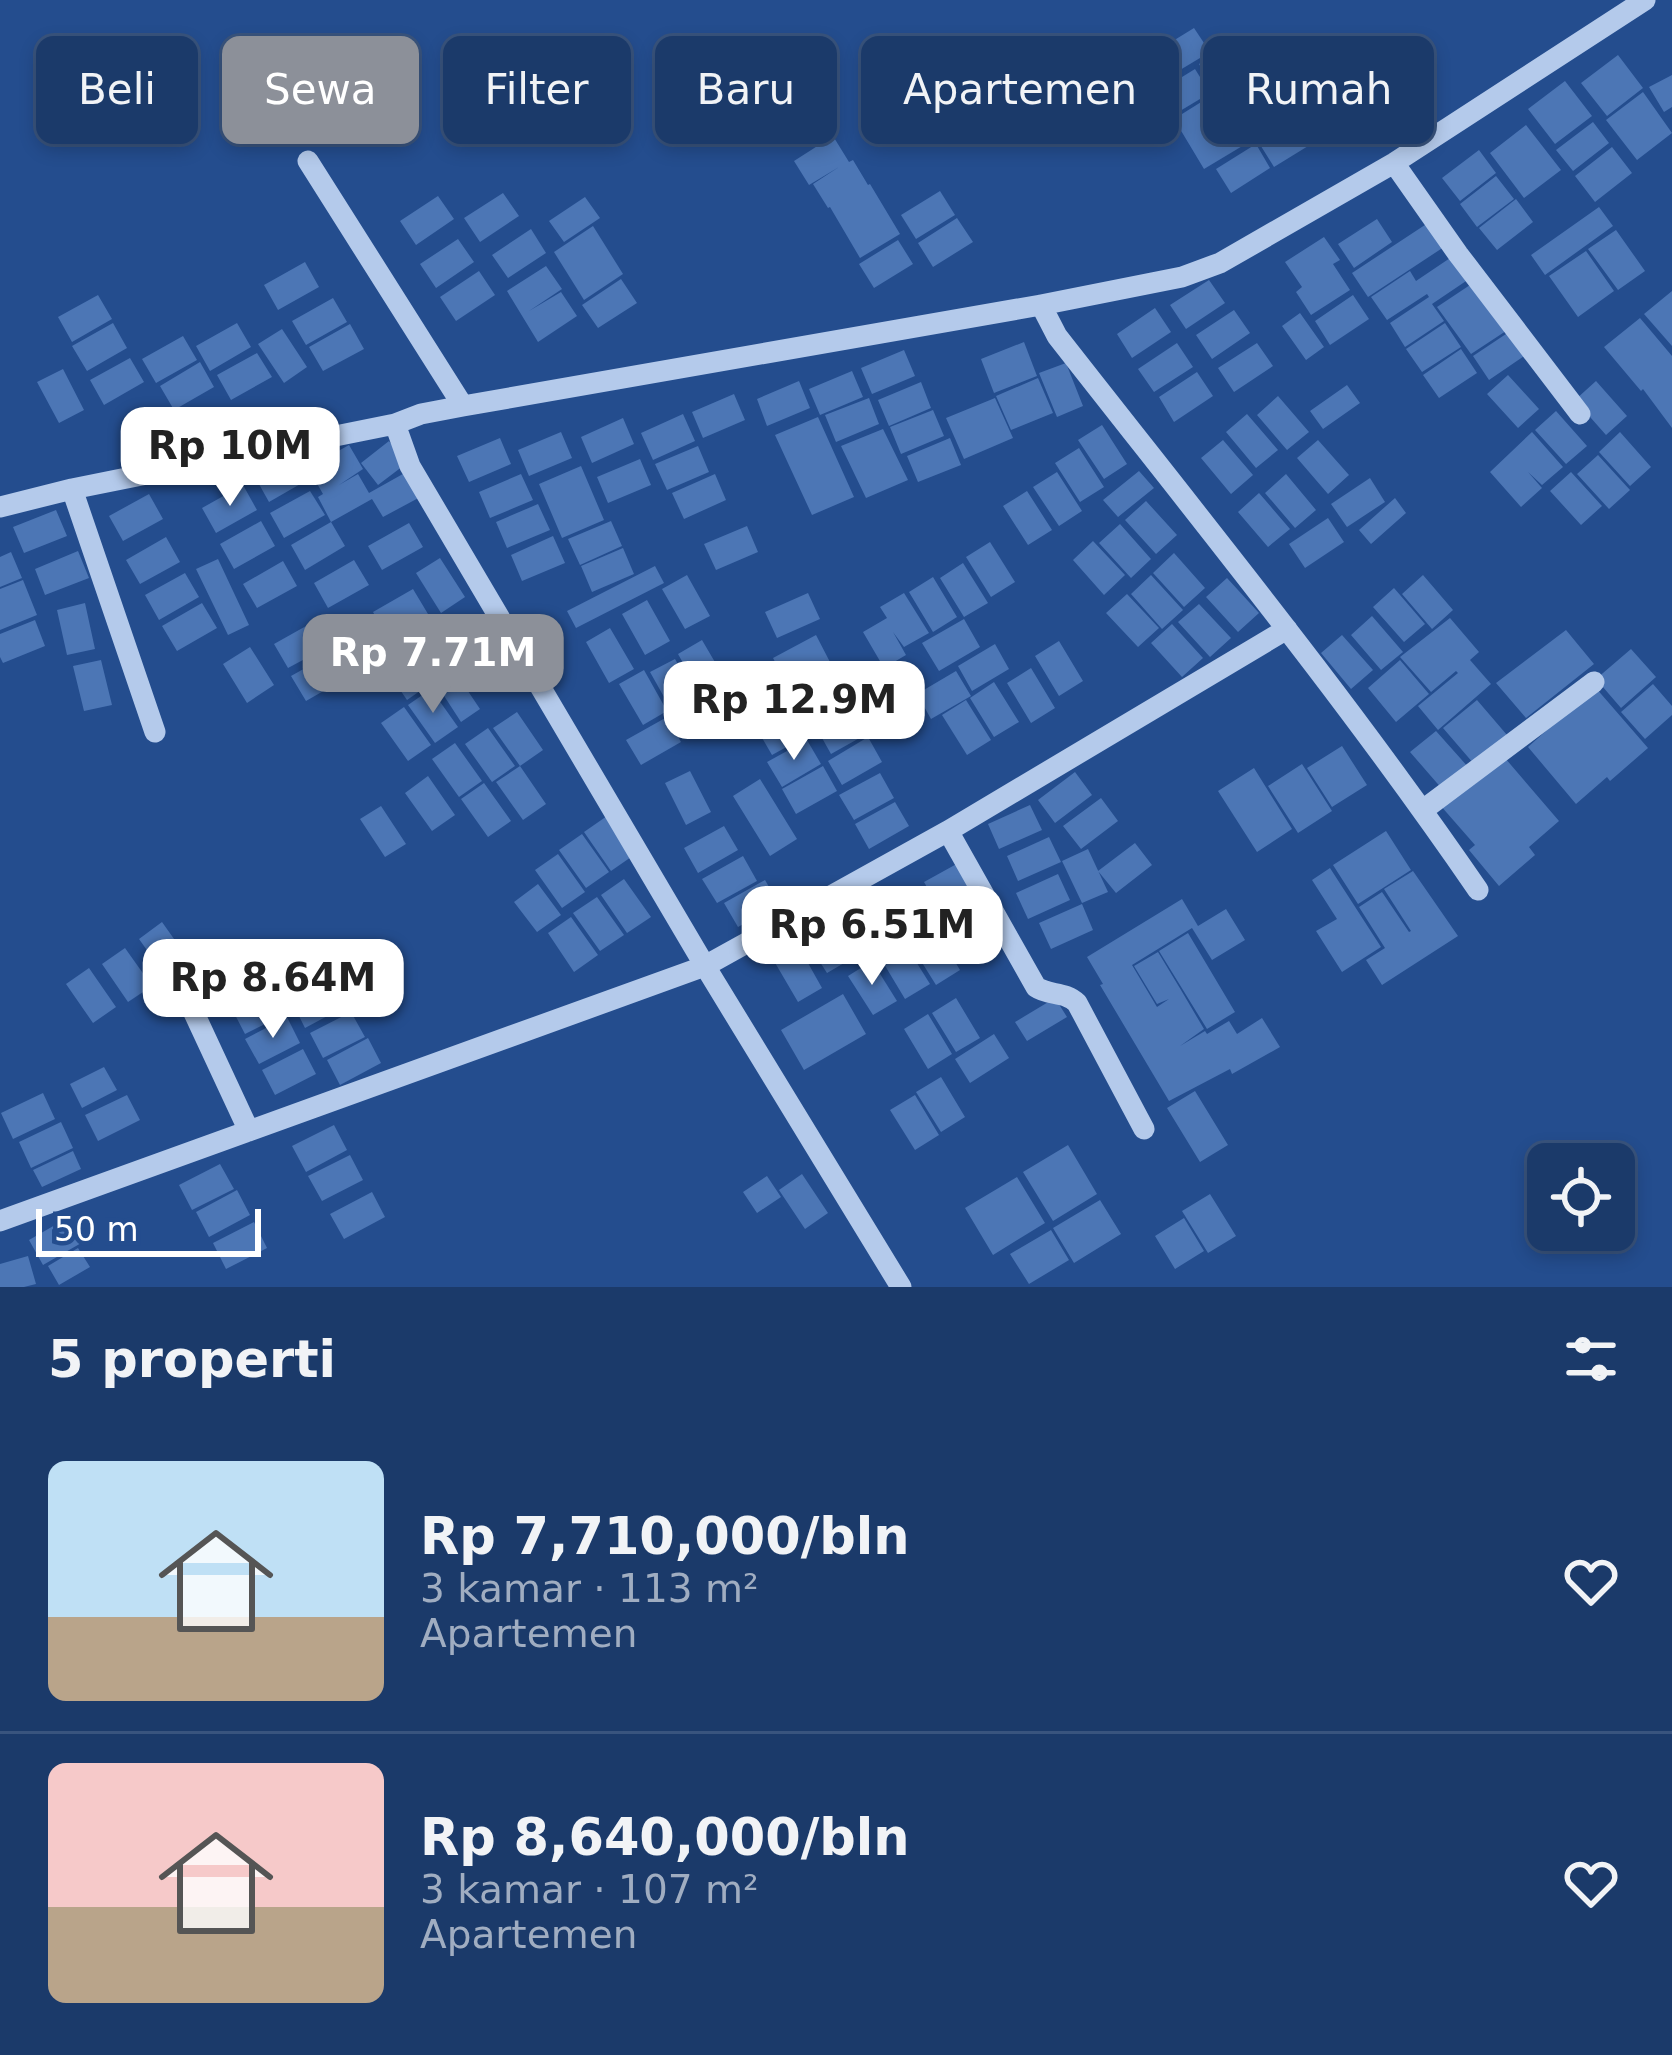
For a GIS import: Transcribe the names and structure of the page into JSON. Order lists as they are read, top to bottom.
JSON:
{
  "scale_bar": "50 m",
  "page": {
    "chip": [
      "Beli",
      "Sewa",
      "Filter",
      "Baru",
      "Apartemen",
      "Rumah"
    ],
    "price": [
      "Rp 10M",
      "Rp 7.71M",
      "Rp 12.9M",
      "Rp 6.51M",
      "Rp 8.64M"
    ],
    "scale": "50 m",
    "heading": "5 properti",
    "list": [
      {
        "name": "Rp 7,710,000/bln",
        "note": "3 kamar · 113 m² · Apartemen"
      },
      {
        "name": "Rp 8,640,000/bln",
        "note": "3 kamar · 107 m² · Apartemen"
      }
    ]
  }
}
